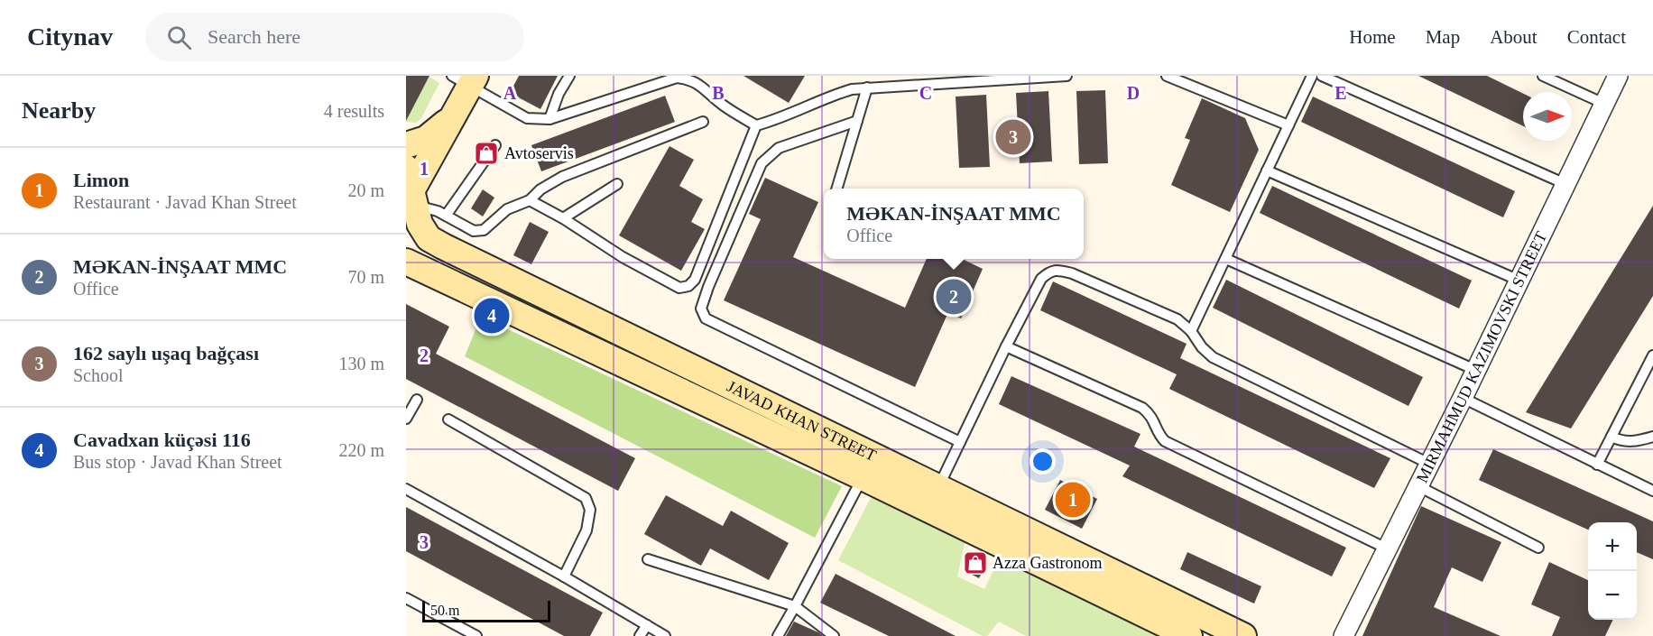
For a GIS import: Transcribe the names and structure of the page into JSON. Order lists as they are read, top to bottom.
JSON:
{
  "streets": {
    "street": ["MIRMAHMUD KAZIMOVSKI STREET", "JAVAD KHAN STREET"]
  },
  "places": {
    "shop": ["Avtoservis", "Azza Gastronom"]
  },
  "scale_bar": "50 m",
  "north": "right",
  "page": {
    "header": "Citynav",
    "search": "Search here",
    "nav": [
      "Home",
      "Map",
      "About",
      "Contact"
    ],
    "heading": ["Nearby", "4 results"],
    "pins": [
      "3",
      "2",
      "4",
      "1"
    ],
    "list": [
      {
        "mark": "1",
        "name": "Limon",
        "note": "Restaurant · Javad Khan Street",
        "value": "20 m"
      },
      {
        "mark": "2",
        "name": "MƏKAN-İNŞAAT MMC",
        "note": "Office",
        "value": "70 m"
      },
      {
        "mark": "3",
        "name": "162 saylı uşaq bağçası",
        "note": "School",
        "value": "130 m"
      },
      {
        "mark": "4",
        "name": "Cavadxan küçəsi 116",
        "note": "Bus stop · Javad Khan Street",
        "value": "220 m"
      }
    ],
    "popup": ["MƏKAN-İNŞAAT MMC", "Office"],
    "map_buttons": ["+", "−"],
    "scale": "50 m"
  },
  "grid": {
    "columns": [
      "A",
      "B",
      "C",
      "D",
      "E"
    ],
    "rows": ["1", "2", "3"]
  }
}
